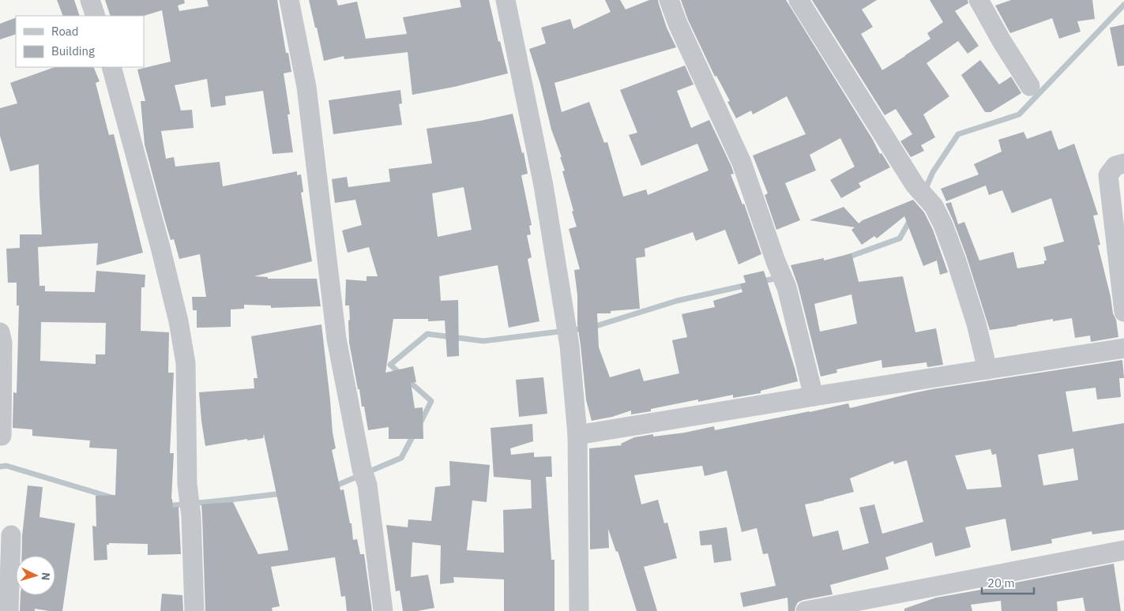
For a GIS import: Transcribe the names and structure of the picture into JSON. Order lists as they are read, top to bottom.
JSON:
{
  "legend": ["Road", "Building"],
  "scale_bar": "20 m",
  "north": "right"
}
